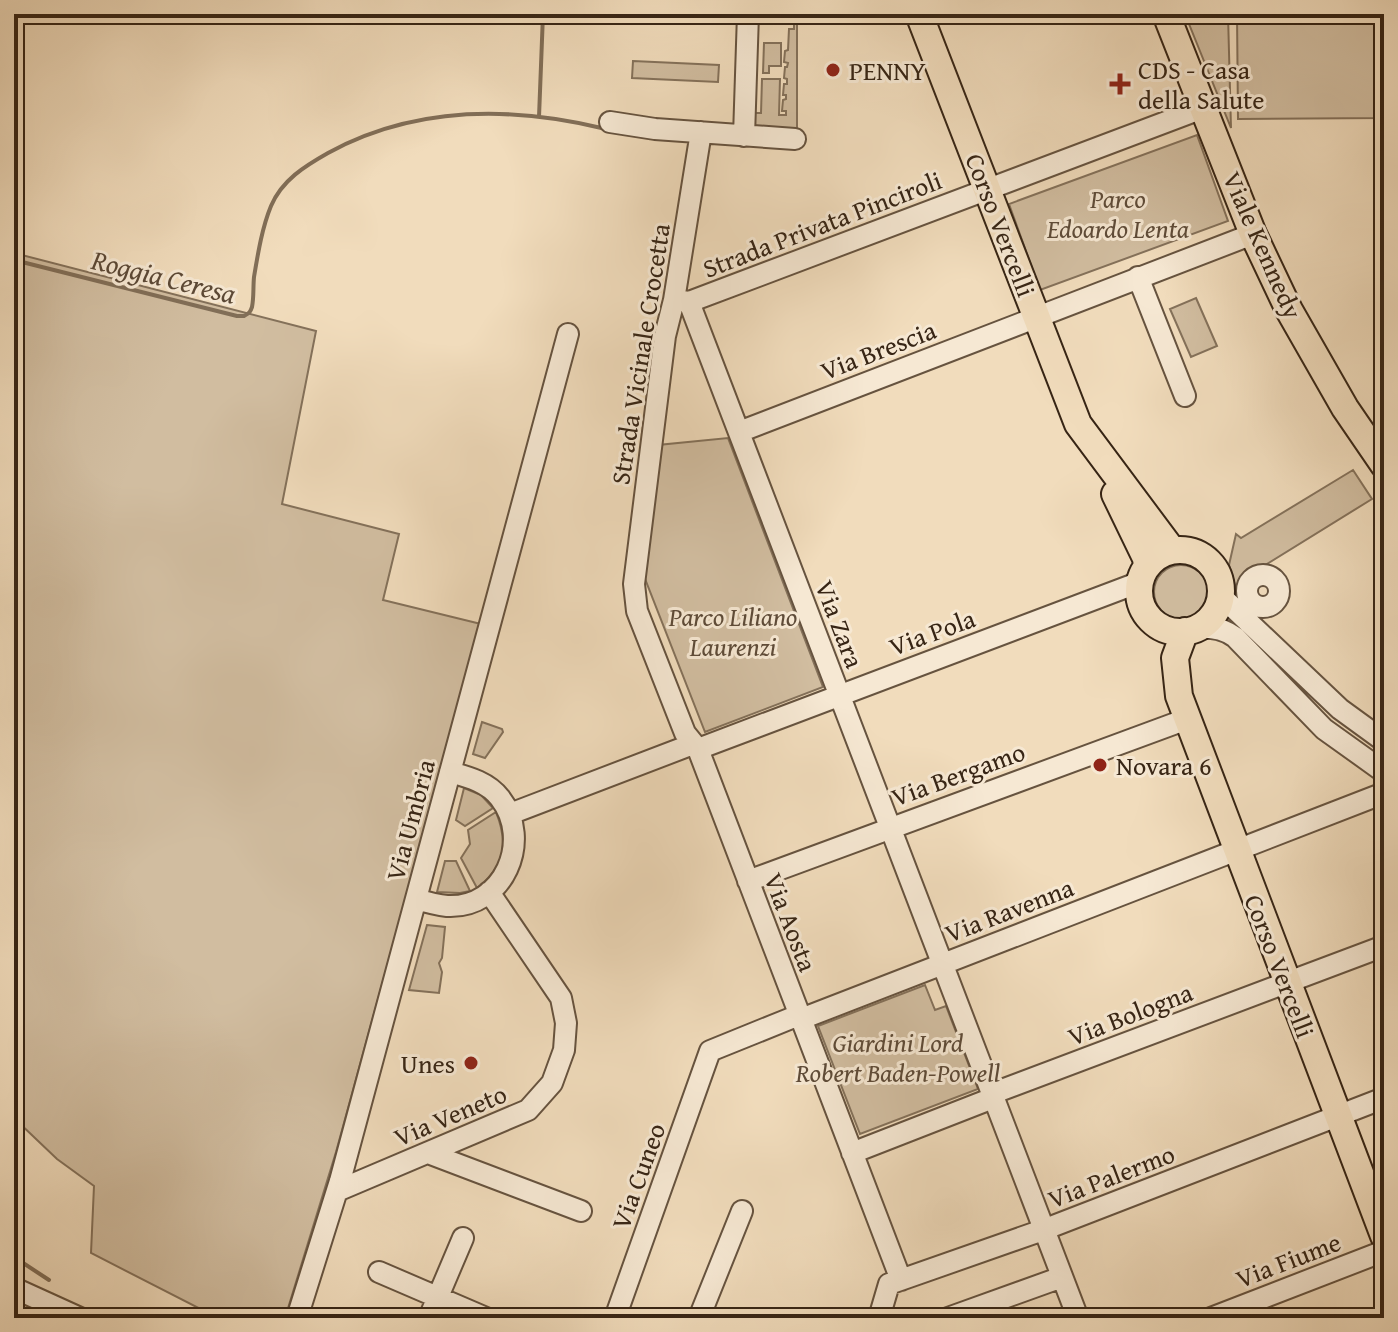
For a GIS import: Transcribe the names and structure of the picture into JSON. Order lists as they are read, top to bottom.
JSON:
{
  "streets": {
    "main road": ["Corso Vercelli", "Viale Kennedy"],
    "street": [
      "Strada Privata Pinciroli",
      "Via Brescia",
      "Strada Vicinale Crocetta",
      "Via Zara",
      "Via Pola",
      "Via Bergamo",
      "Via Umbria",
      "Via Ravenna",
      "Via Aosta",
      "Via Bologna",
      "Via Veneto",
      "Via Cuneo",
      "Via Palermo",
      "Via Fiume"
    ]
  },
  "crossings": [
    ["Strada Privata Pinciroli", "Corso Vercelli"],
    ["Strada Privata Pinciroli", "Viale Kennedy"],
    ["Strada Privata Pinciroli", "Strada Vicinale Crocetta"],
    ["Strada Privata Pinciroli", "Via Zara"],
    ["Corso Vercelli", "Via Brescia"],
    ["Corso Vercelli", "Via Pola"],
    ["Corso Vercelli", "Via Bergamo"],
    ["Corso Vercelli", "Via Ravenna"],
    ["Corso Vercelli", "Via Bologna"],
    ["Corso Vercelli", "Via Palermo"],
    ["Viale Kennedy", "Via Brescia"],
    ["Via Brescia", "Via Zara"],
    ["Strada Vicinale Crocetta", "Via Zara"],
    ["Strada Vicinale Crocetta", "Via Aosta"],
    ["Via Zara", "Via Pola"],
    ["Via Zara", "Via Bergamo"],
    ["Via Zara", "Via Ravenna"],
    ["Via Zara", "Via Bologna"],
    ["Via Zara", "Via Palermo"],
    ["Via Pola", "Via Aosta"],
    ["Via Bergamo", "Via Aosta"],
    ["Via Umbria", "Via Veneto"],
    ["Via Ravenna", "Via Aosta"],
    ["Via Ravenna", "Via Cuneo"],
    ["Via Aosta", "Via Bologna"],
    ["Via Aosta", "Via Palermo"]
  ],
  "water": ["Roggia Ceresa"],
  "parks": ["Parco Edoardo Lenta", "Parco Liliano Laurenzi", "Giardini Lord Robert Baden-Powell"],
  "places": {
    "other": ["PENNY", "Novara 6", "Unes"],
    "health": ["CDS - Casa della Salute"]
  }
}
